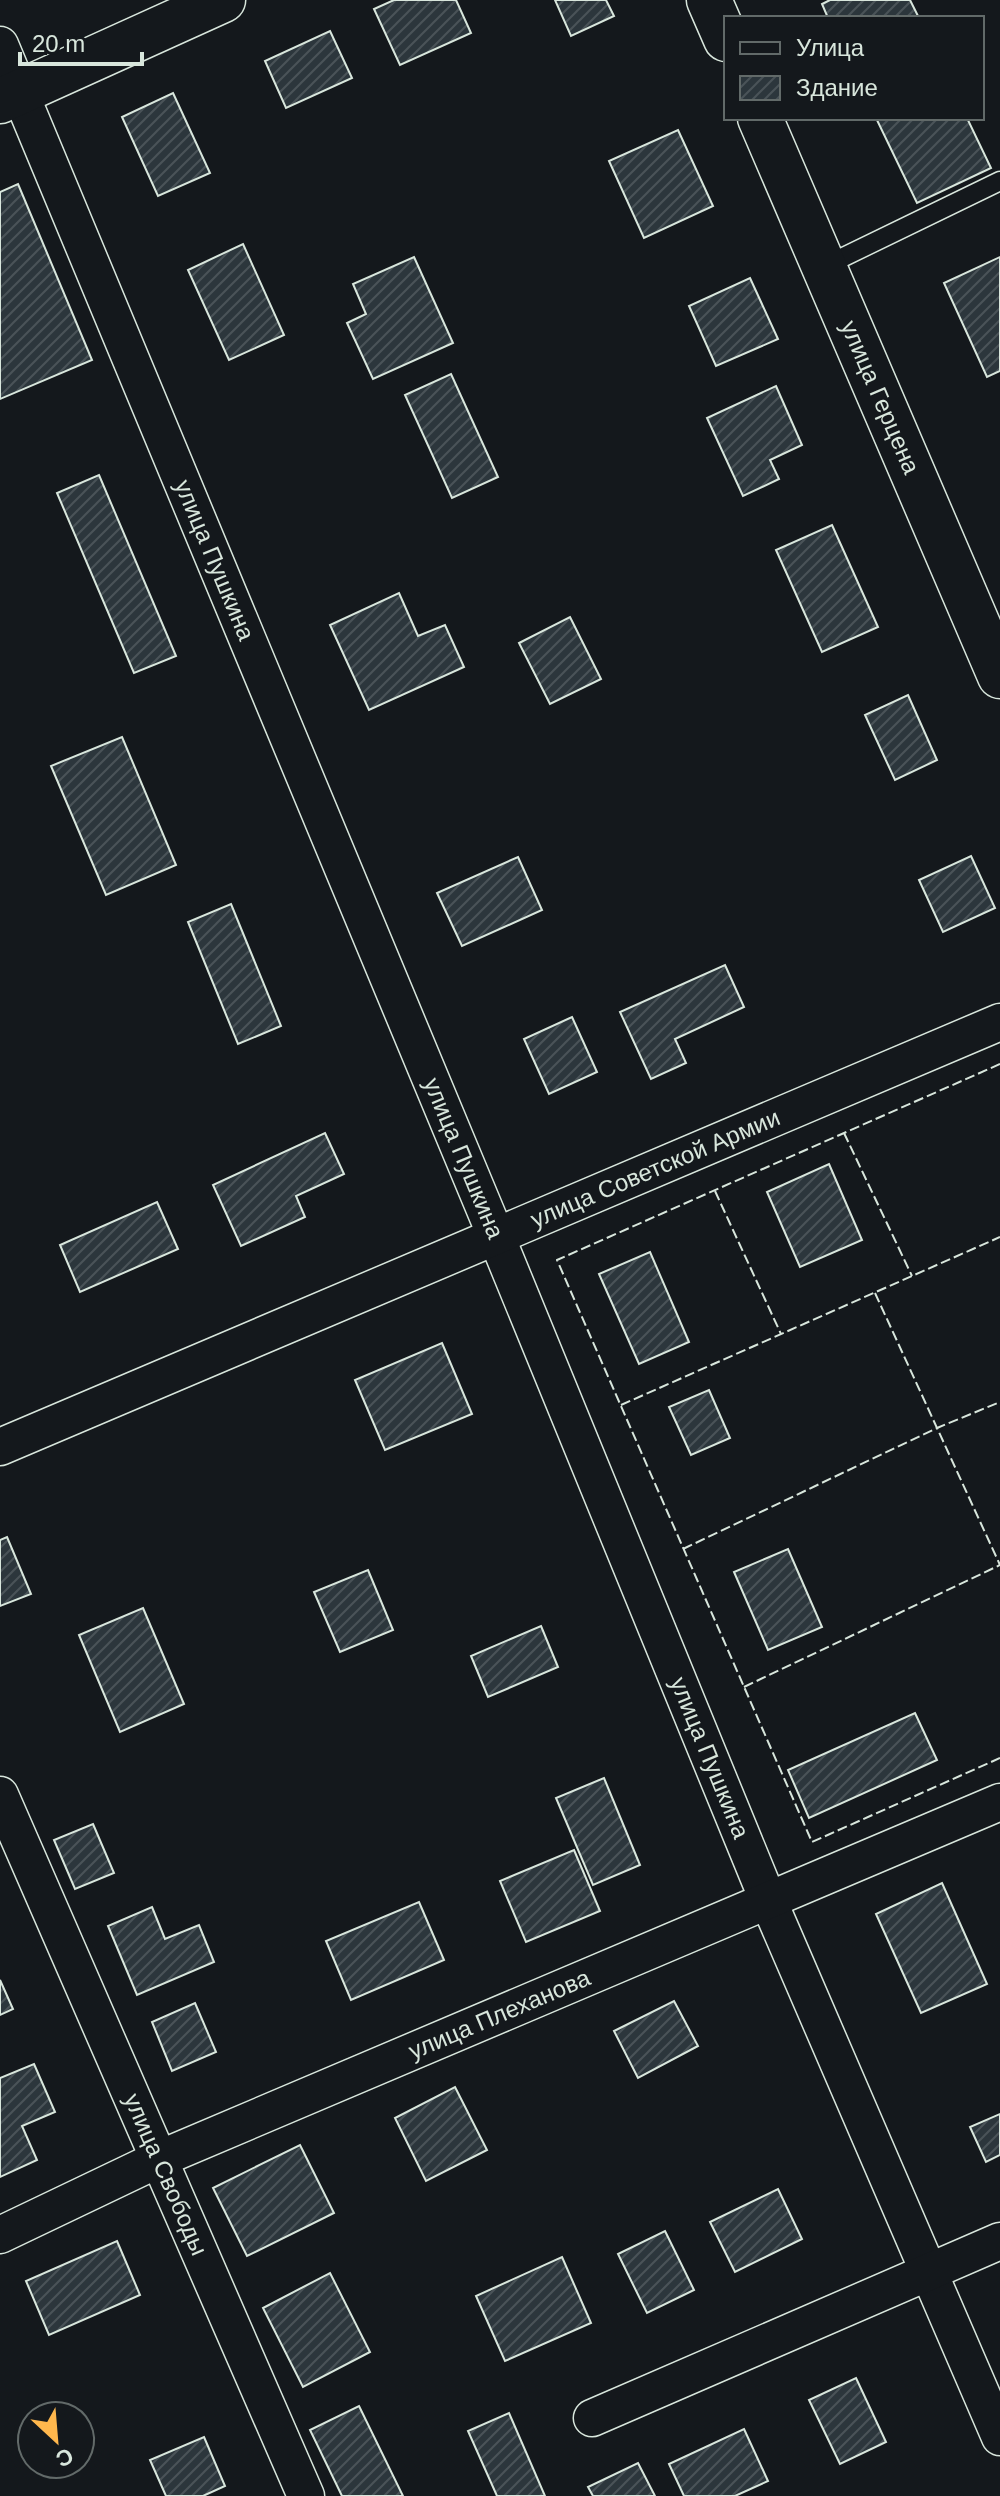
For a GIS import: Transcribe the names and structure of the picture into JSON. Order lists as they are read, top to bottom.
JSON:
{
  "streets": {
    "street": [
      "улица Герцена",
      "улица Пушкина",
      "улица Советской Армии",
      "улица Плеханова",
      "улица Свободы"
    ]
  },
  "crossings": [
    ["улица Пушкина", "улица Советской Армии"],
    ["улица Пушкина", "улица Плеханова"],
    ["улица Плеханова", "улица Свободы"]
  ],
  "legend": ["Улица", "Здание"],
  "scale_bar": "20 m",
  "north": "bottom right"
}
